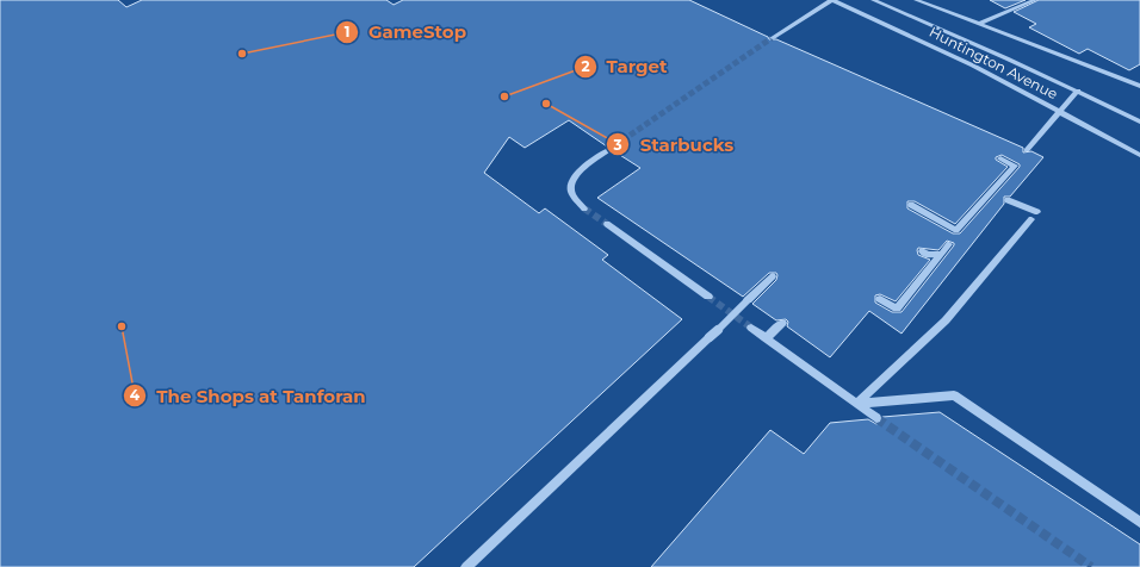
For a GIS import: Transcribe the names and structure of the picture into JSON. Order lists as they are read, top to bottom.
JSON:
{
  "streets": {
    "street": ["Huntington Avenue"]
  },
  "places": [
    "GameStop",
    "Target",
    "Starbucks",
    "The Shops at Tanforan"
  ]
}
